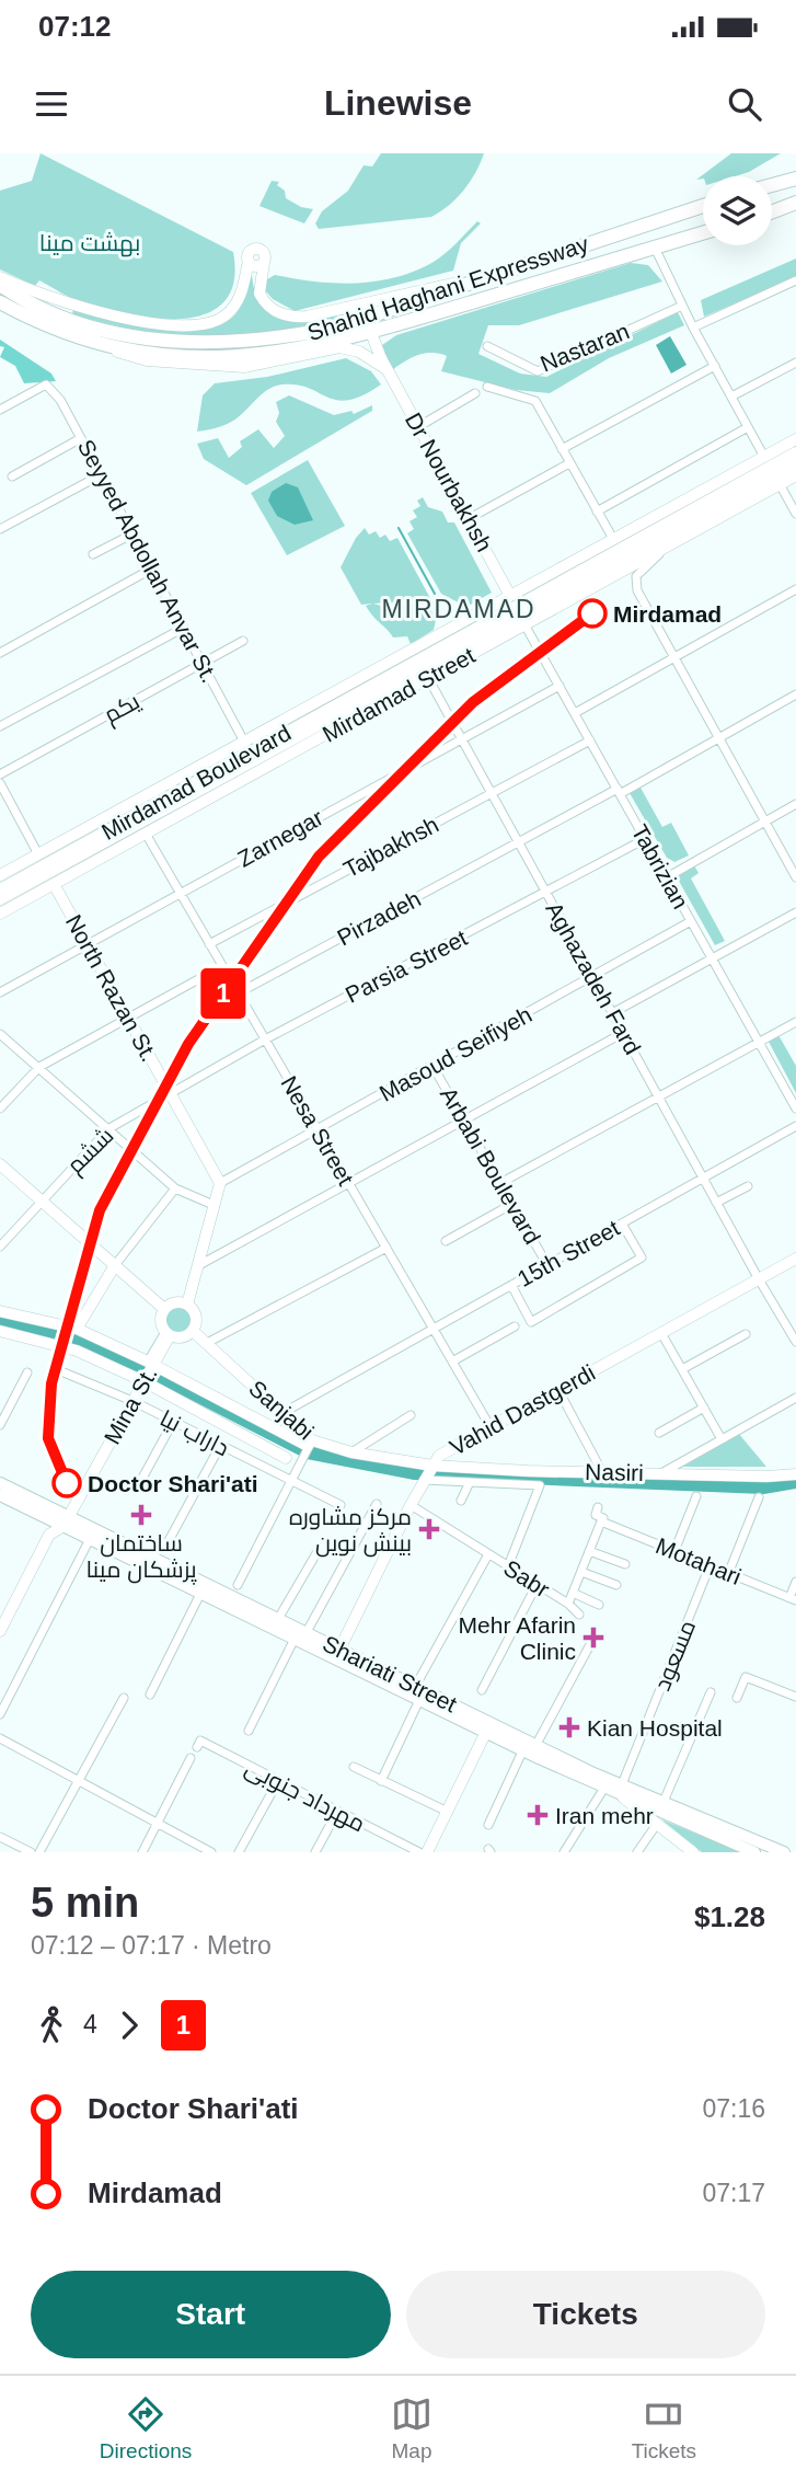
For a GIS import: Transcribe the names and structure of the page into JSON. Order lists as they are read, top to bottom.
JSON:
{
  "streets": {
    "highway": ["Shahid Haghani Expressway"],
    "main road": [
      "Dr Nourbakhsh",
      "Mirdamad Street",
      "Mirdamad Boulevard",
      "North Razan St.",
      "Mina St.",
      "Sanjabi",
      "Vahid Dastgerdi",
      "Nasiri",
      "Shariati Street"
    ],
    "street": [
      "Nastaran",
      "Seyyed Abdollah Anvar St.",
      "یکم",
      "Zarnegar",
      "Tajbakhsh",
      "Tabrizian",
      "Pirzadeh",
      "Parsia Street",
      "Aghazadeh Fard",
      "Masoud Seifiyeh",
      "Nesa Street",
      "ششم",
      "Arbabi Boulevard",
      "15th Street",
      "داراب نیا",
      "Motahari",
      "Sabr",
      "مسعود",
      "مهرداد جنوبی"
    ]
  },
  "crossings": [
    ["Shahid Haghani Expressway", "Dr Nourbakhsh"],
    ["Dr Nourbakhsh", "Mirdamad Street"],
    ["Seyyed Abdollah Anvar St.", "Mirdamad Street"],
    ["Seyyed Abdollah Anvar St.", "یکم"],
    ["Mirdamad Street", "Tabrizian"],
    ["Mirdamad Street", "Aghazadeh Fard"],
    ["Mirdamad Street", "North Razan St."],
    ["Mirdamad Street", "Nesa Street"],
    ["Zarnegar", "Tabrizian"],
    ["Zarnegar", "Aghazadeh Fard"],
    ["Zarnegar", "North Razan St."],
    ["Zarnegar", "Nesa Street"],
    ["Tajbakhsh", "Tabrizian"],
    ["Tajbakhsh", "Aghazadeh Fard"],
    ["Tajbakhsh", "Nesa Street"],
    ["Tabrizian", "Pirzadeh"],
    ["Tabrizian", "Parsia Street"],
    ["Tabrizian", "Masoud Seifiyeh"],
    ["Pirzadeh", "Aghazadeh Fard"],
    ["Pirzadeh", "Nesa Street"],
    ["Parsia Street", "Aghazadeh Fard"],
    ["Parsia Street", "Nesa Street"],
    ["Parsia Street", "ششم"],
    ["Aghazadeh Fard", "Masoud Seifiyeh"],
    ["Aghazadeh Fard", "15th Street"],
    ["Aghazadeh Fard", "Vahid Dastgerdi"],
    ["North Razan St.", "Masoud Seifiyeh"],
    ["North Razan St.", "ششم"],
    ["Masoud Seifiyeh", "Nesa Street"],
    ["Masoud Seifiyeh", "Arbabi Boulevard"],
    ["Nesa Street", "ششم"],
    ["Nesa Street", "15th Street"],
    ["Nesa Street", "Vahid Dastgerdi"],
    ["Arbabi Boulevard", "15th Street"],
    ["15th Street", "Sanjabi"],
    ["Mina St.", "Sanjabi"],
    ["Mina St.", "داراب نیا"],
    ["Mina St.", "Shariati Street"],
    ["Sanjabi", "Vahid Dastgerdi"],
    ["Sanjabi", "Nasiri"],
    ["Vahid Dastgerdi", "Nasiri"],
    ["Vahid Dastgerdi", "Sabr"],
    ["Vahid Dastgerdi", "Shariati Street"],
    ["Motahari", "Sabr"],
    ["Motahari", "مسعود"],
    ["مسعود", "Shariati Street"]
  ],
  "districts": ["MIRDAMAD"],
  "parks": ["بهشت مينا"],
  "places": {
    "other": ["Mirdamad", "Doctor Shari'ati"],
    "health": [
      "ساختمان پزشكان مينا",
      "مرکز مشاوره بینش نوین",
      "Mehr Afarin Clinic",
      "Kian Hospital",
      "Iran mehr"
    ]
  },
  "lines": ["metro line 1"],
  "page": {
    "status": "07:12",
    "header": "Linewise",
    "on_map": "1",
    "heading": ["5 min", "07:12 – 07:17 · Metro", "$1.28"],
    "legs": ["4", "1"],
    "list": [
      {
        "name": "Doctor Shari'ati",
        "value": "07:16"
      },
      {
        "name": "Mirdamad",
        "value": "07:17"
      }
    ],
    "buttons": ["Start", "Tickets"],
    "tabs": ["Directions", "Map", "Tickets"]
  }
}
